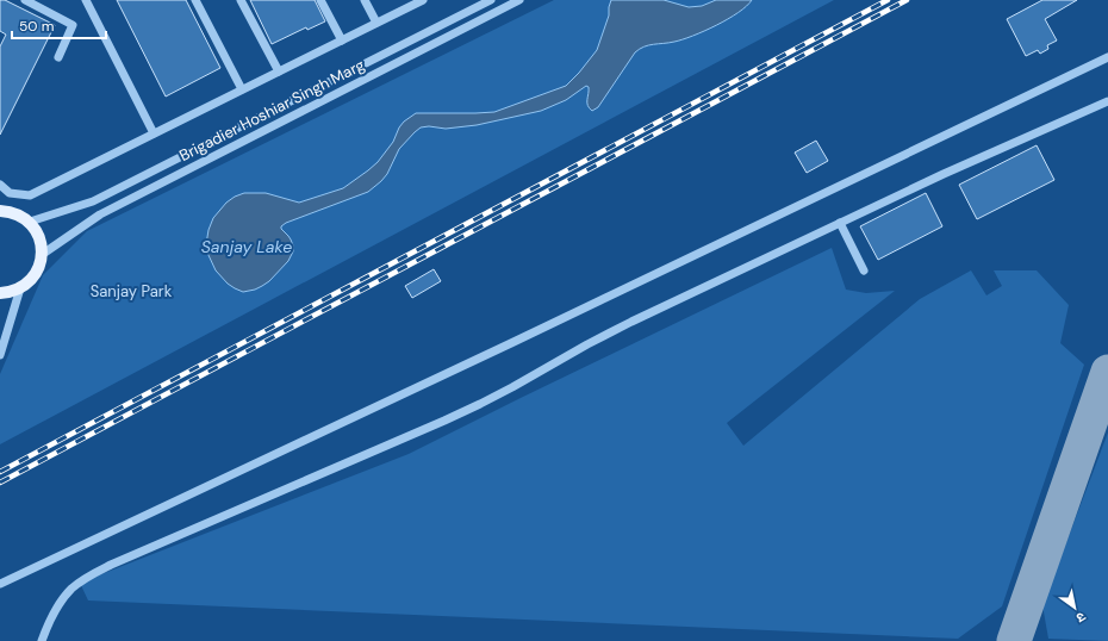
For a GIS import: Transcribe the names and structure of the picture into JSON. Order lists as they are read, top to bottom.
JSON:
{
  "streets": {
    "street": ["Brigadier Hoshiar Singh Marg"]
  },
  "water": ["Sanjay Lake"],
  "parks": ["Sanjay Park"],
  "scale_bar": "50 m",
  "north": "bottom right"
}
